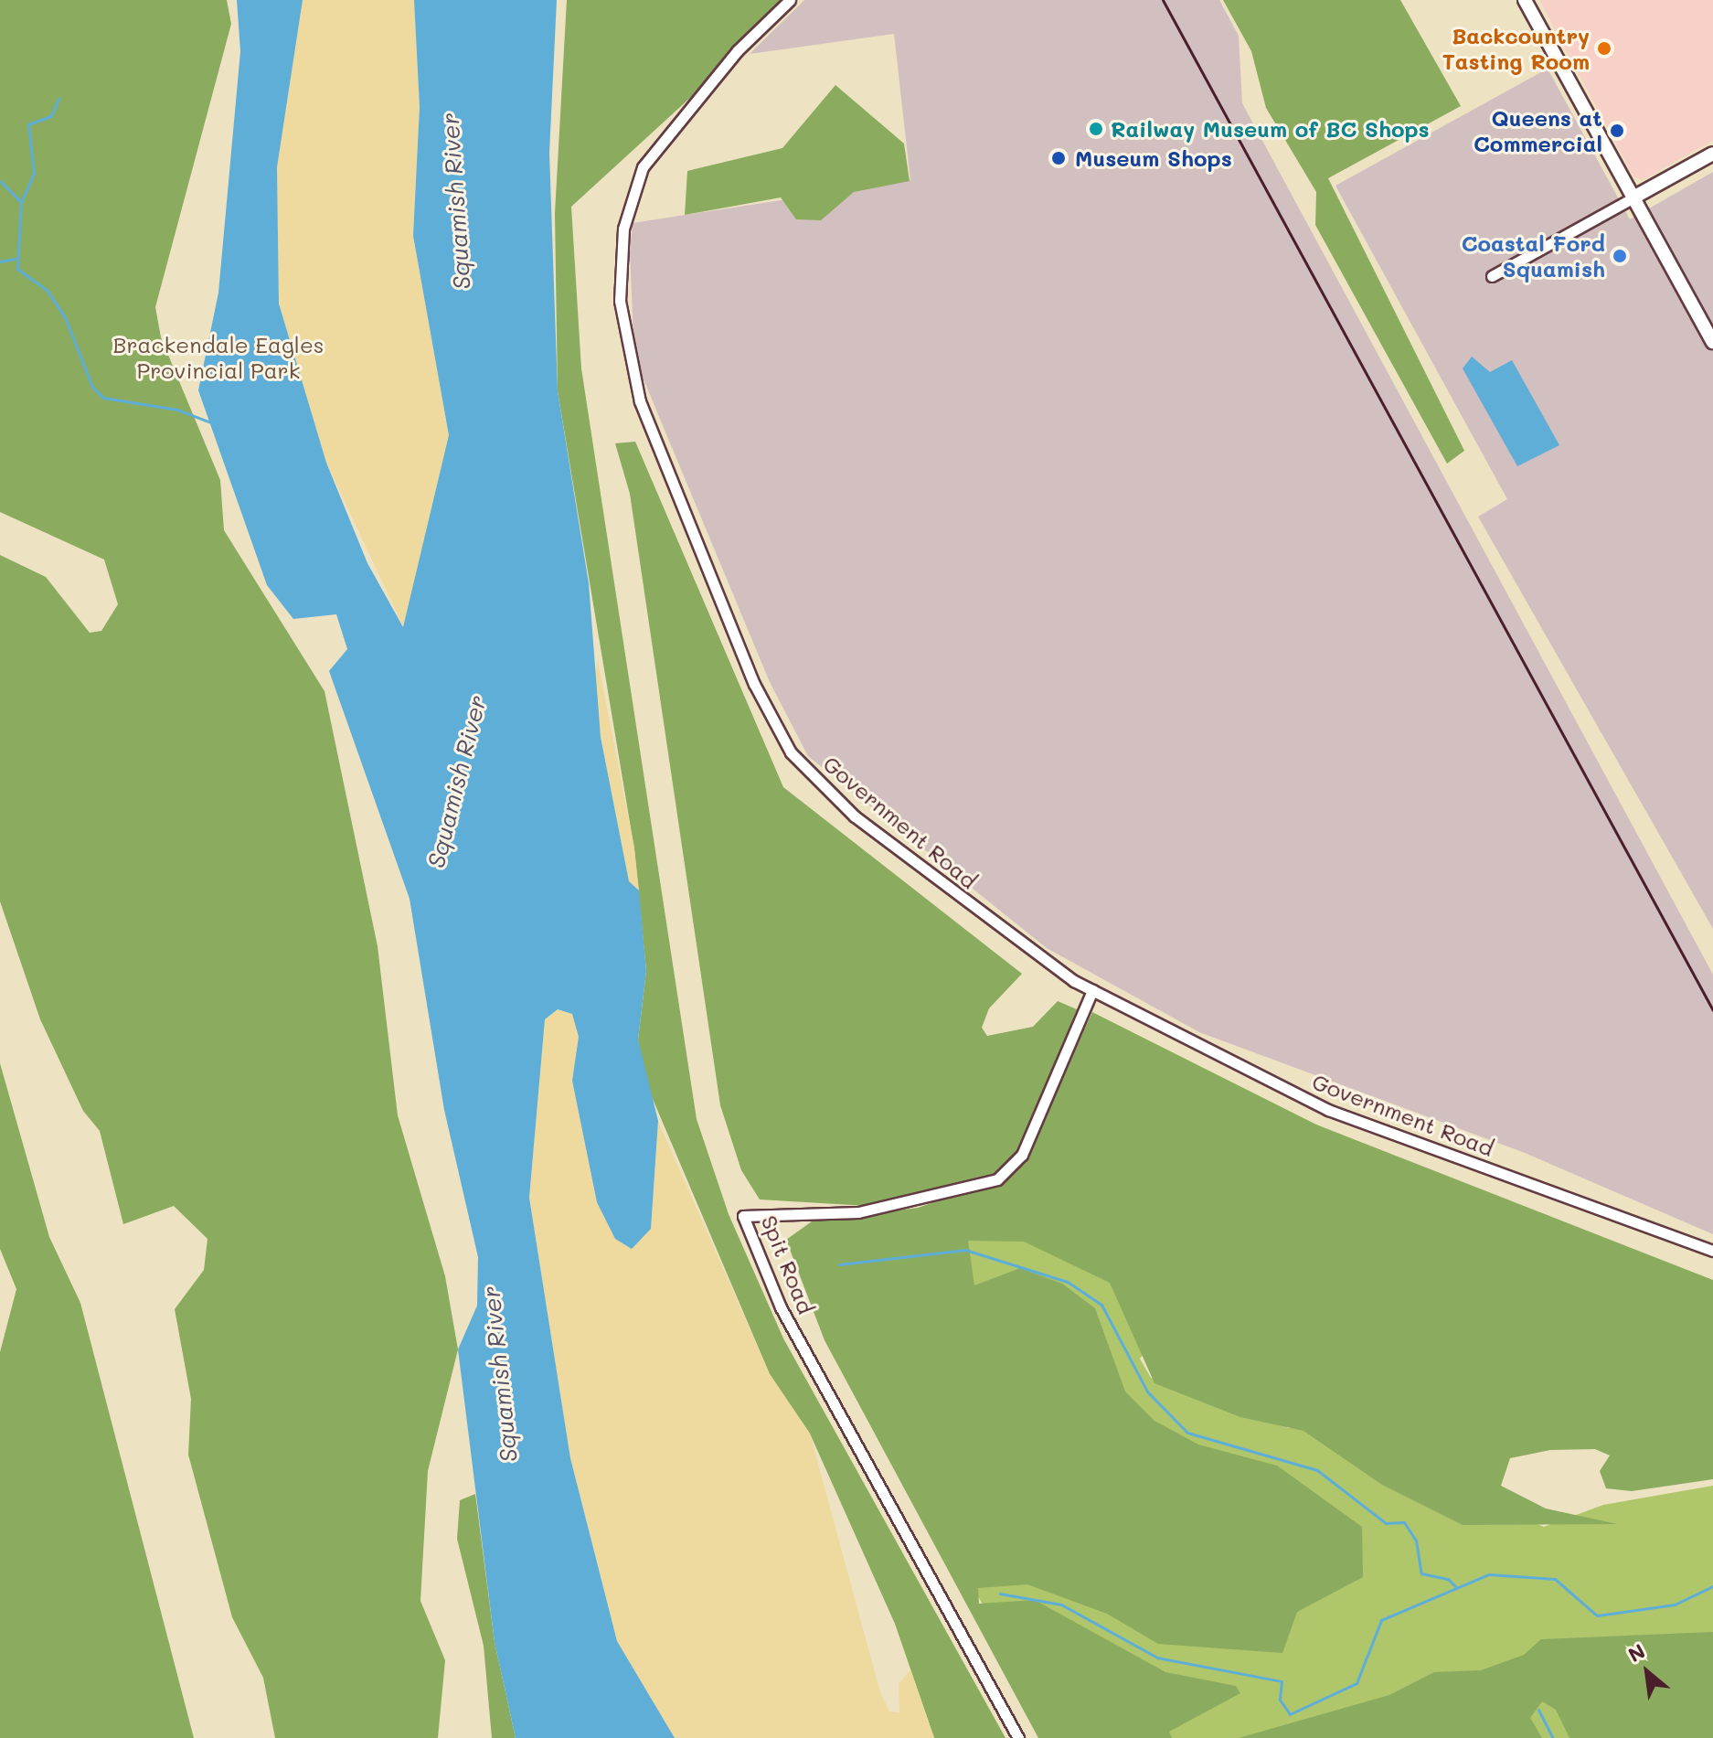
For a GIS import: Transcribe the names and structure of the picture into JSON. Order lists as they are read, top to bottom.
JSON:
{
  "streets": {
    "street": ["Government Road", "Spit Road"]
  },
  "crossings": [
    ["Government Road", "Spit Road"]
  ],
  "water": ["Squamish River"],
  "parks": ["Brackendale Eagles Provincial Park"],
  "places": [
    "Backcountry Tasting Room",
    "Railway Museum of BC Shops",
    "Queens at Commercial",
    "Museum Shops",
    "Coastal Ford Squamish"
  ],
  "north": "top left"
}
